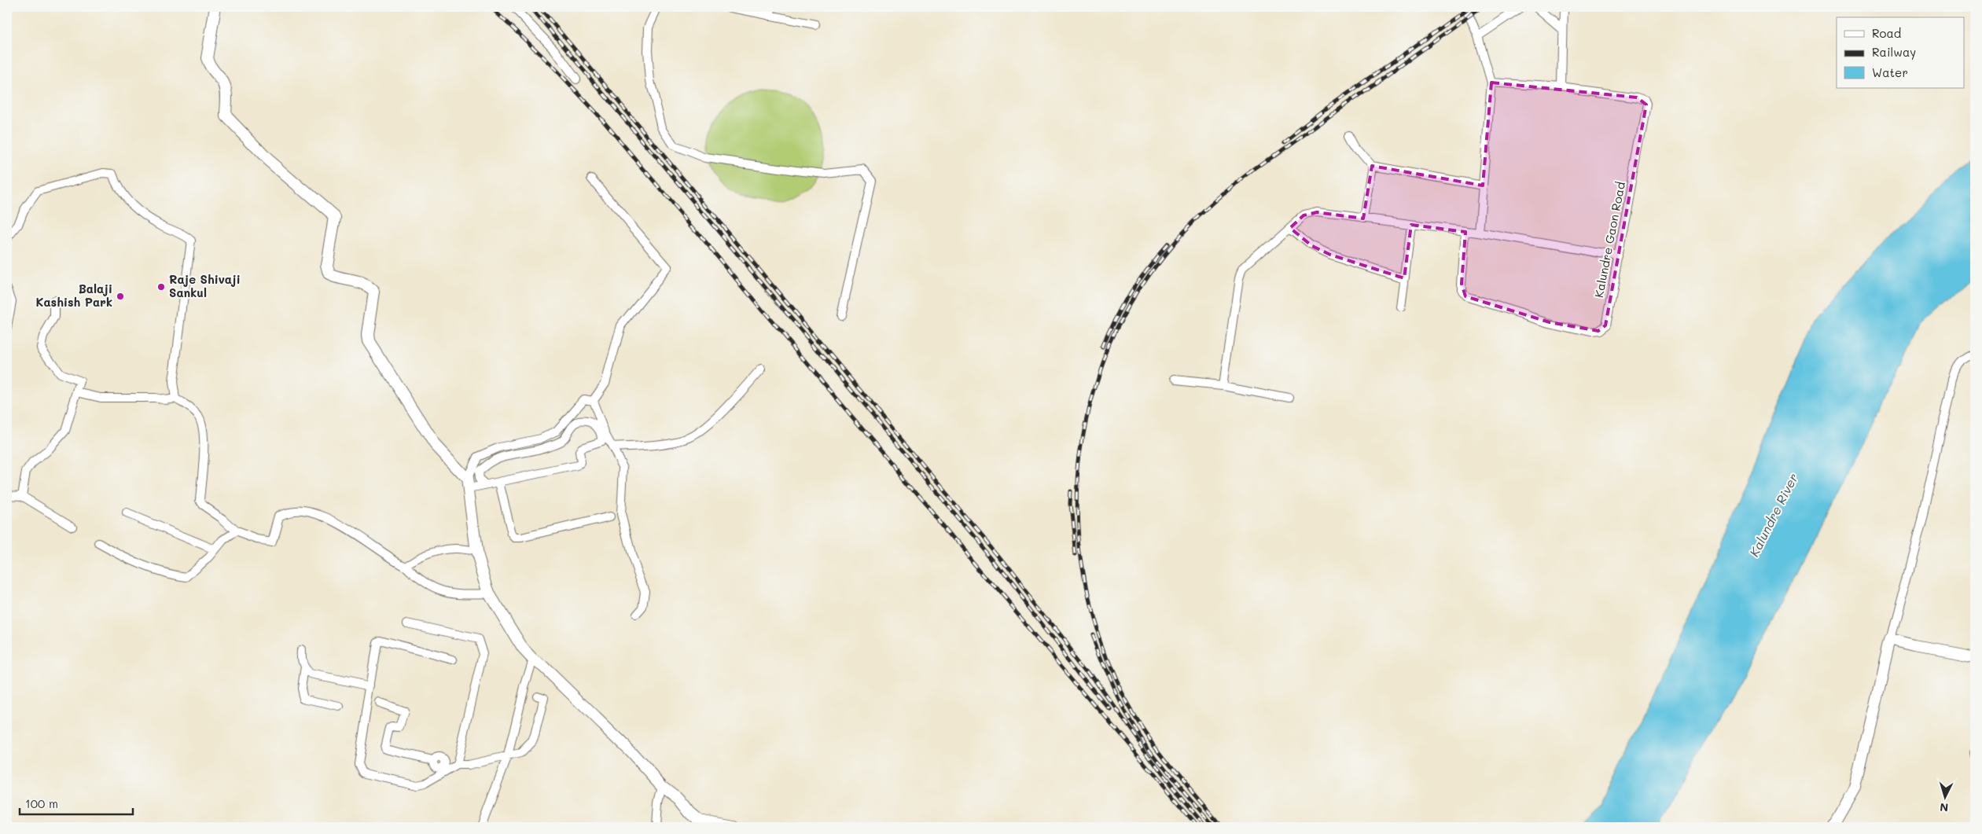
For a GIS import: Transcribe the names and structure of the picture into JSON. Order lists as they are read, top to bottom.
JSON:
{
  "streets": {
    "street": ["Kalundre Gaon Road"]
  },
  "water": ["Kalundre River"],
  "places": ["Raje Shivaji Sankul", "Balaji Kashish Park"],
  "legend": ["Road", "Railway", "Water"],
  "scale_bar": "100 m",
  "north": "bottom"
}
